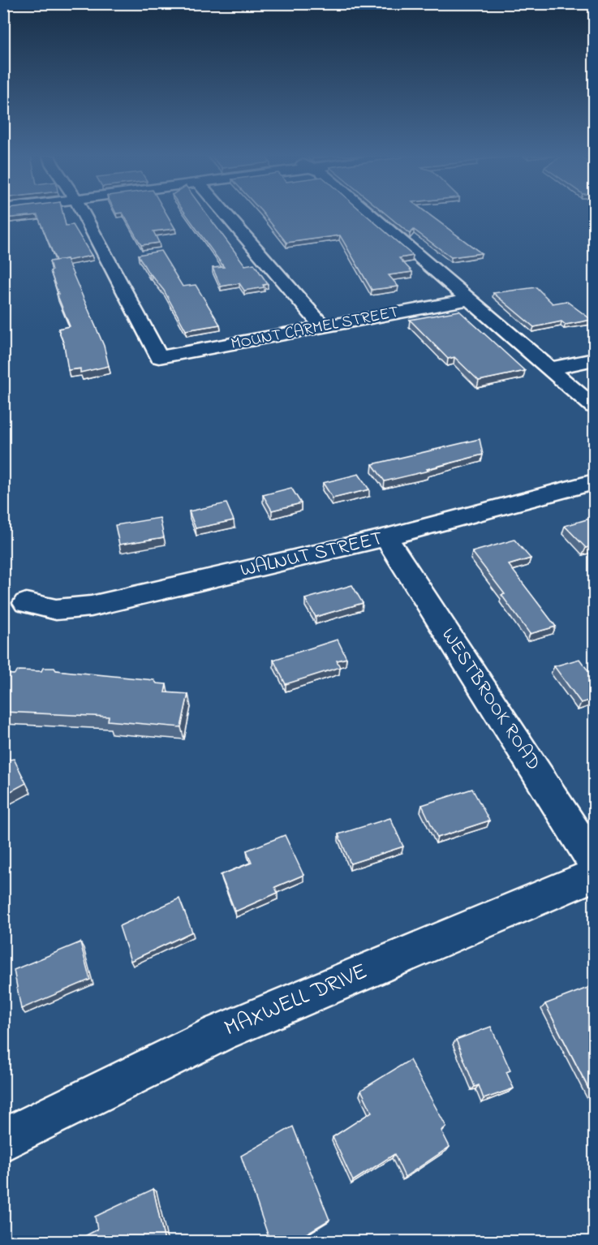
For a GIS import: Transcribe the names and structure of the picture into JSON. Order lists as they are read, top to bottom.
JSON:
{
  "streets": {
    "street": [
      "MOUNT CARMEL STREET",
      "WALNUT STREET",
      "WESTBROOK ROAD",
      "MAXWELL DRIVE"
    ]
  },
  "crossings": [
    ["WALNUT STREET", "WESTBROOK ROAD"]
  ]
}
